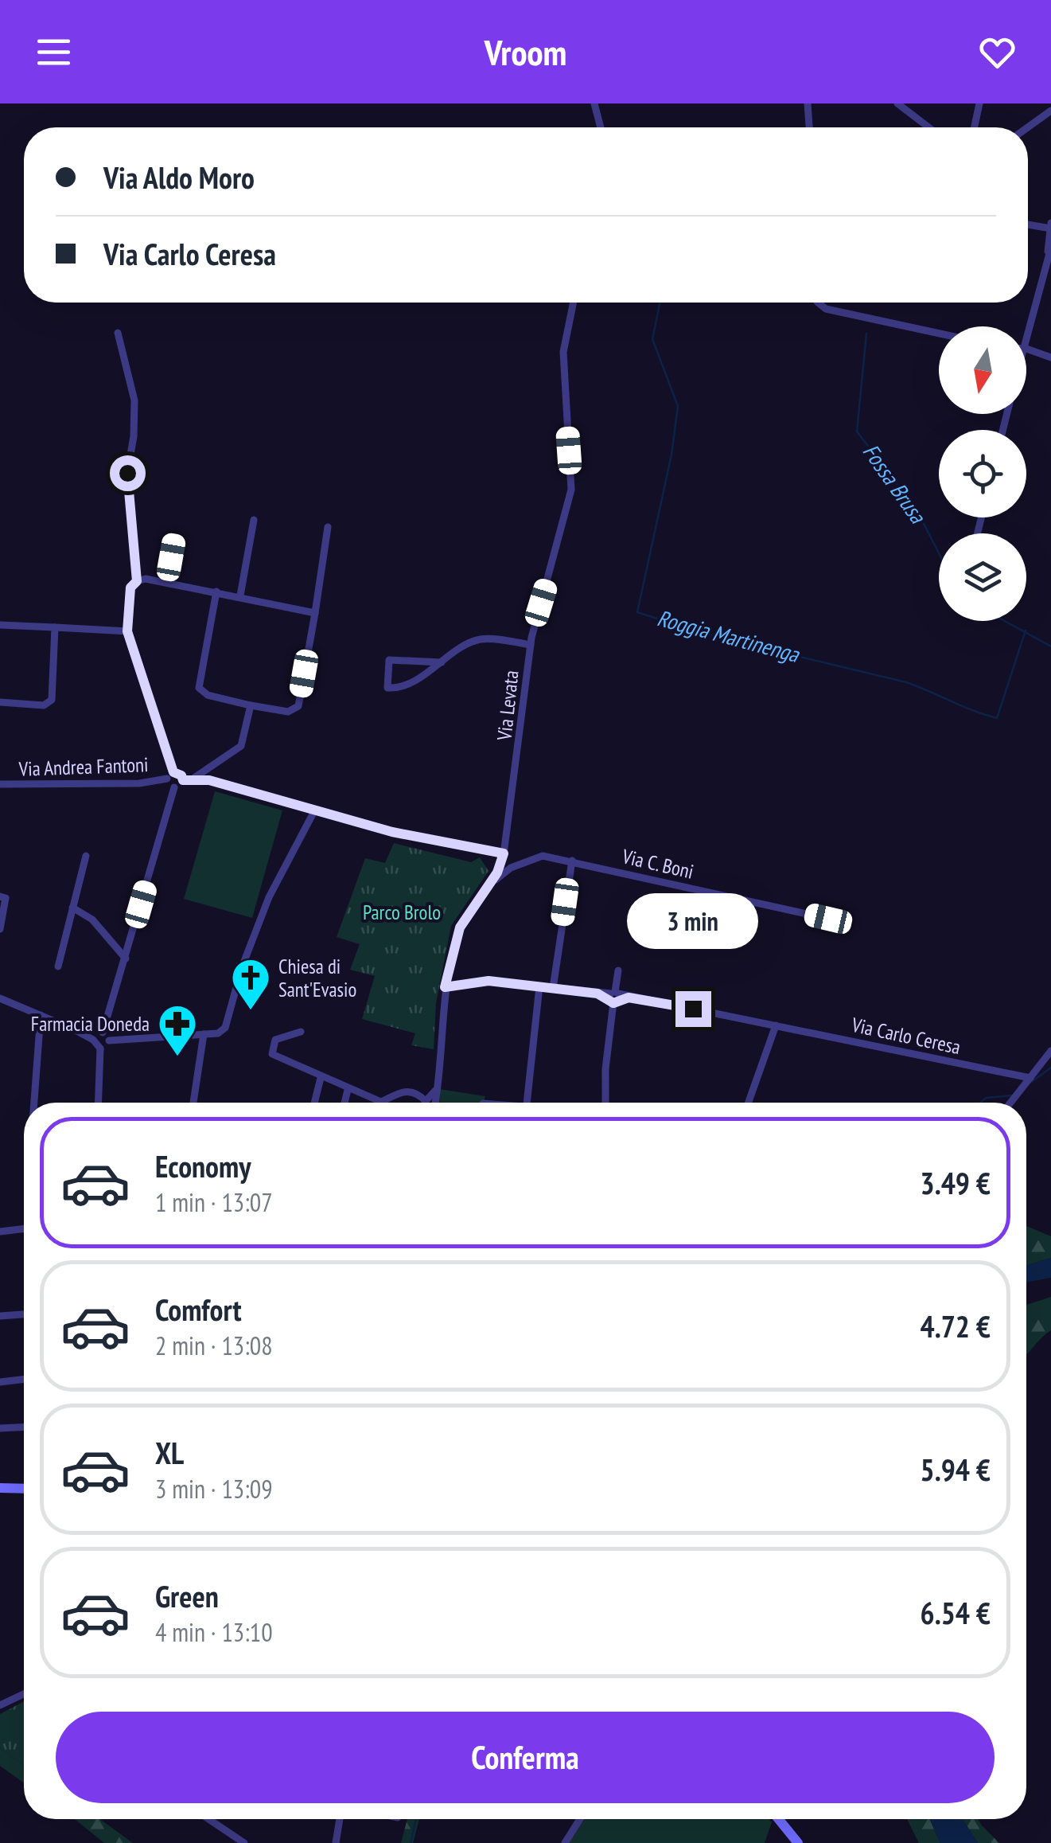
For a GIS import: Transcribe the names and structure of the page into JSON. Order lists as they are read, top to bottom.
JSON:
{
  "streets": {
    "street": [
      "Via Levata",
      "Via Andrea Fantoni",
      "Via C. Boni",
      "Via Carlo Ceresa"
    ]
  },
  "crossings": [
    ["Via Levata", "Via C. Boni"],
    ["Via Levata", "Via Carlo Ceresa"]
  ],
  "water": ["Fossa Brusa", "Roggia Martinenga"],
  "parks": ["Parco Brolo"],
  "places": {
    "church": ["Chiesa di Sant'Evasio"],
    "pharmacy": ["Farmacia Doneda"]
  },
  "north": "bottom",
  "page": {
    "header": "Vroom",
    "banner": ["Via Aldo Moro", "Via Carlo Ceresa"],
    "bubble": "3 min",
    "list": [
      {
        "name": "Economy",
        "note": "1 min · 13:07",
        "value": "3.49 €"
      },
      {
        "name": "Comfort",
        "note": "2 min · 13:08",
        "value": "4.72 €"
      },
      {
        "name": "XL",
        "note": "3 min · 13:09",
        "value": "5.94 €"
      },
      {
        "name": "Green",
        "note": "4 min · 13:10",
        "value": "6.54 €"
      }
    ],
    "buttons": "Conferma"
  }
}
